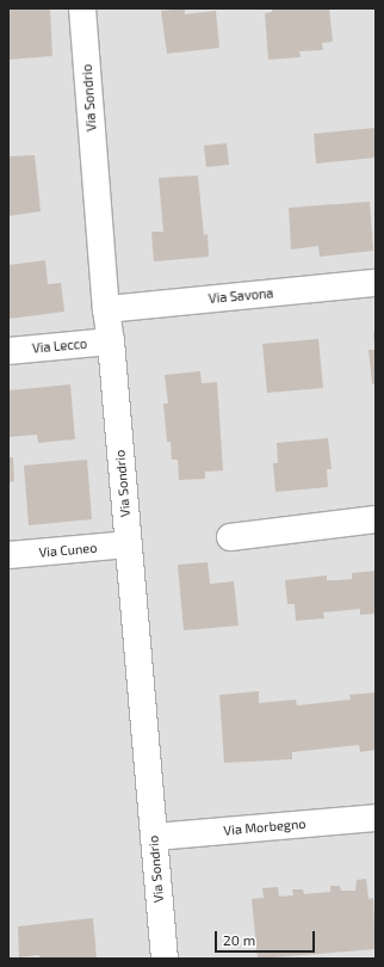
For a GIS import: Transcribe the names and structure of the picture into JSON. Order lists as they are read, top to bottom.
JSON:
{
  "streets": {
    "street": [
      "Via Sondrio",
      "Via Savona",
      "Via Lecco",
      "Via Cuneo",
      "Via Morbegno"
    ]
  },
  "crossings": [
    ["Via Sondrio", "Via Savona"],
    ["Via Sondrio", "Via Lecco"],
    ["Via Sondrio", "Via Cuneo"],
    ["Via Sondrio", "Via Morbegno"]
  ],
  "scale_bar": "20 m"
}
